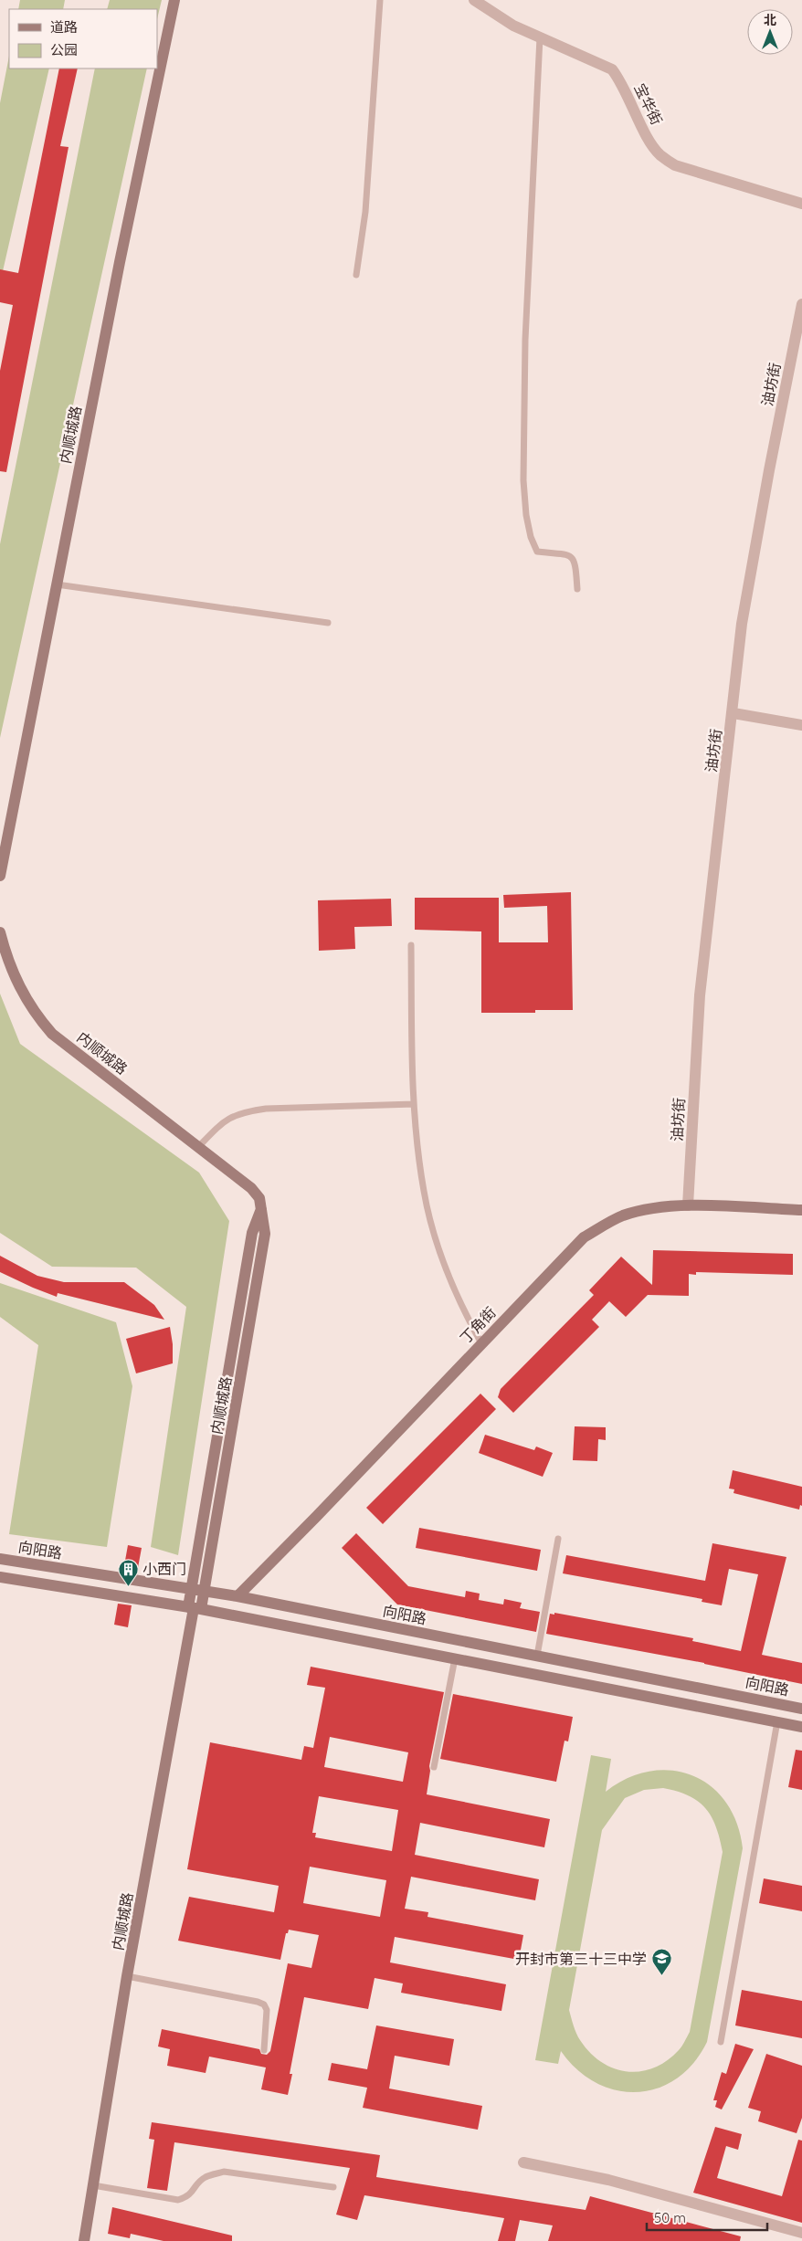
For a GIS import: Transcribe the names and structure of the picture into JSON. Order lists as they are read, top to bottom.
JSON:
{
  "streets": {
    "street": [
      "宝华街",
      "油坊街",
      "内顺城路",
      "丁角街",
      "向阳路"
    ]
  },
  "crossings": [
    ["油坊街", "丁角街"],
    ["内顺城路", "向阳路"],
    ["丁角街", "向阳路"]
  ],
  "places": {
    "building": ["小西门"],
    "school or university": ["开封市第三十三中学"]
  },
  "legend": ["道路", "公园"],
  "scale_bar": "50 m",
  "north": "top"
}
